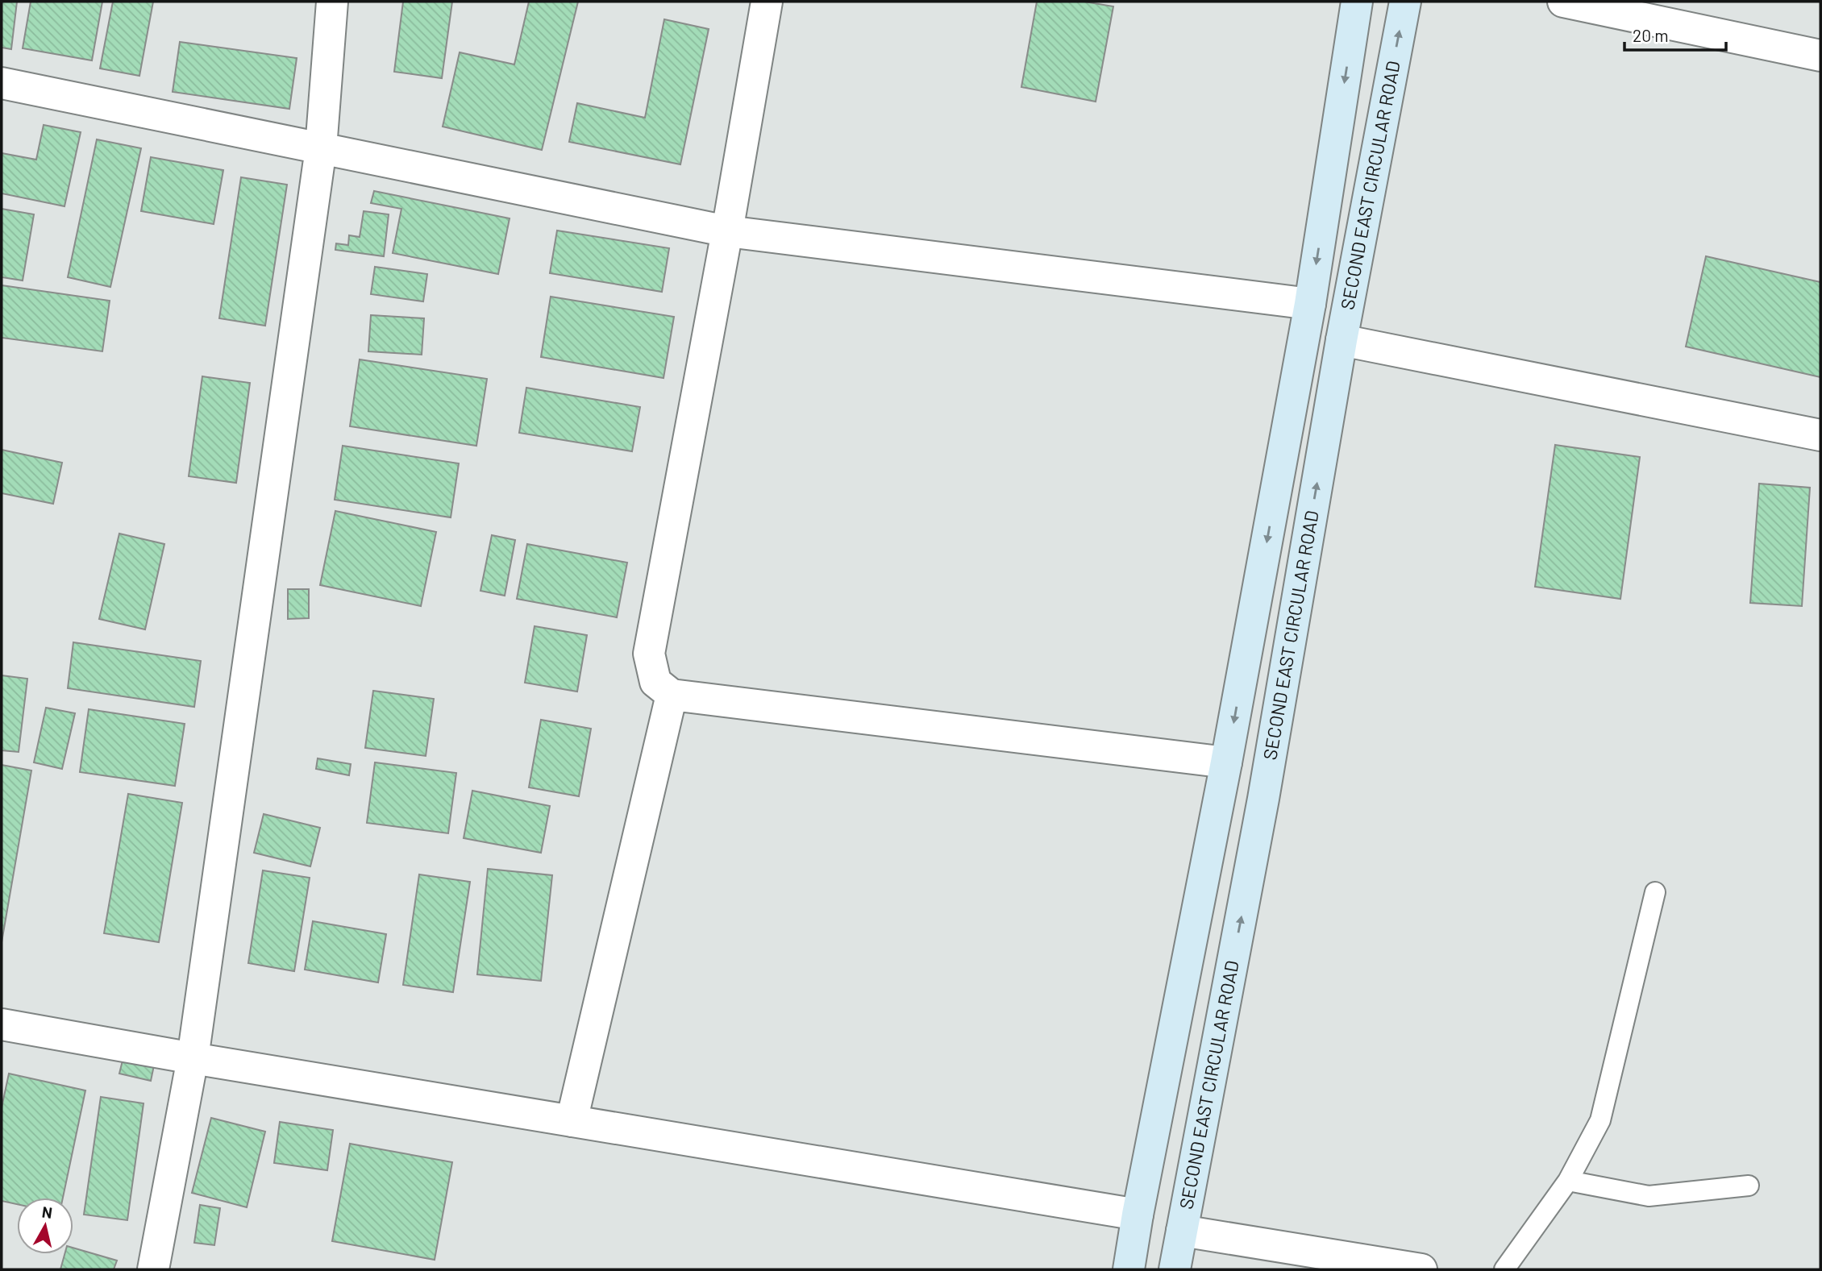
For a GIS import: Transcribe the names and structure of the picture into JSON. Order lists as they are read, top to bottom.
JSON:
{
  "streets": {
    "main road": ["SECOND EAST CIRCULAR ROAD"]
  },
  "scale_bar": "20 m",
  "north": "top"
}
